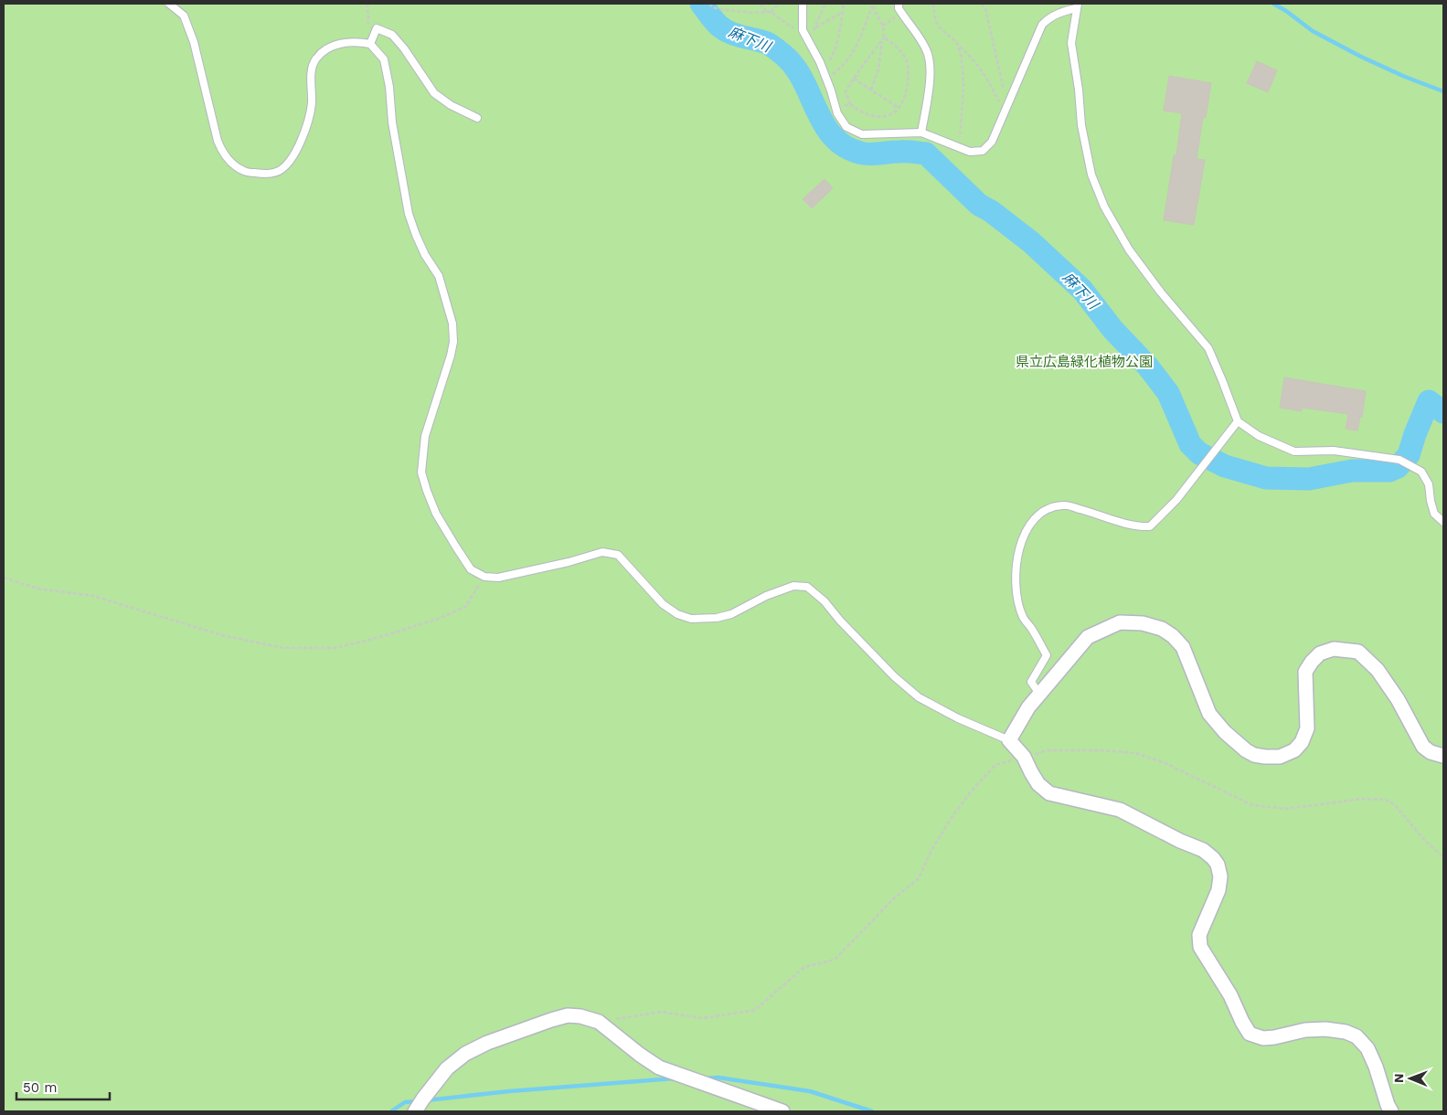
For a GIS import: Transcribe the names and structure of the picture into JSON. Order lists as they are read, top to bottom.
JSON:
{
  "water": ["麻下川"],
  "parks": ["県立広島緑化植物公園"],
  "scale_bar": "50 m",
  "north": "left"
}
